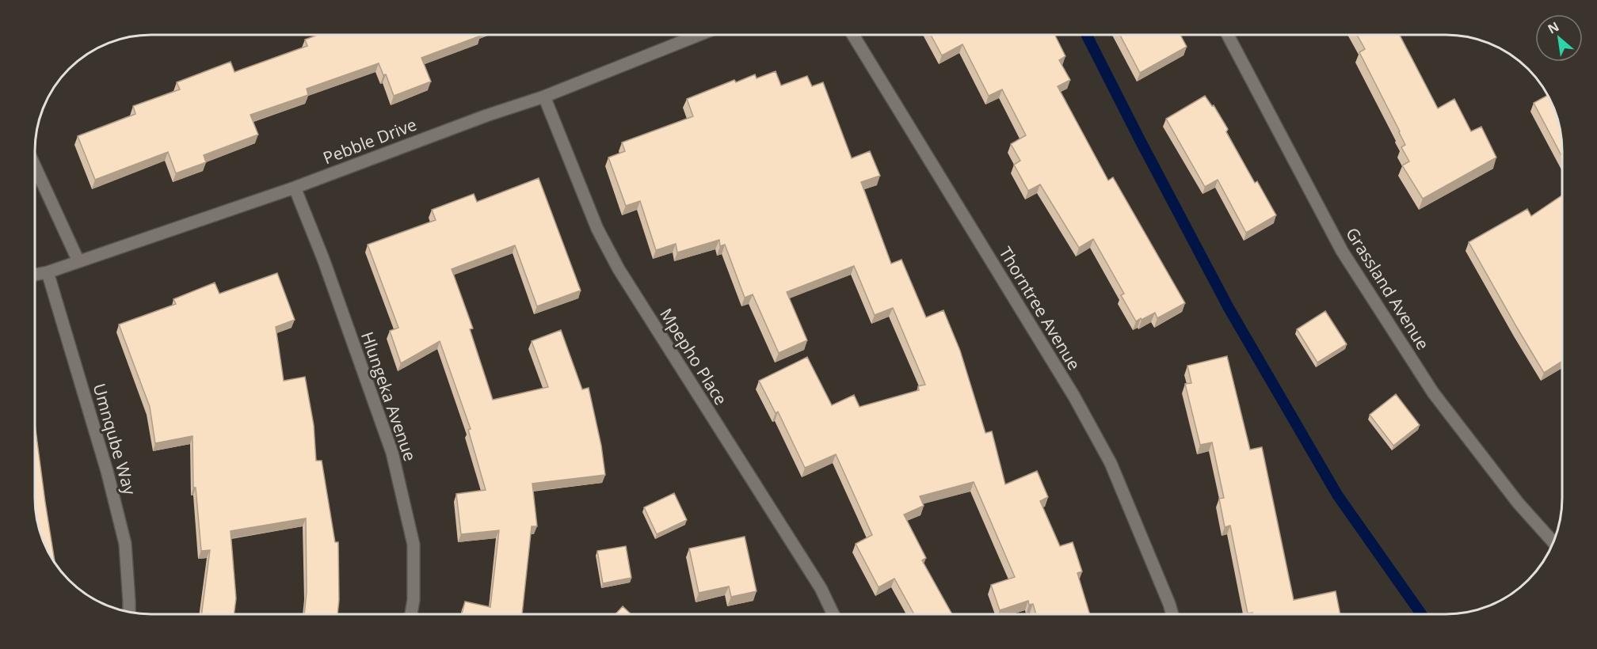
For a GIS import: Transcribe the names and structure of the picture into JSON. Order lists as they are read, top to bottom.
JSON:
{
  "streets": {
    "street": [
      "Pebble Drive",
      "Grassland Avenue",
      "Thorntree Avenue",
      "Mpepho Place",
      "Hlungeka Avenue",
      "Umnqube Way"
    ]
  },
  "crossings": [
    ["Pebble Drive", "Mpepho Place"],
    ["Pebble Drive", "Hlungeka Avenue"],
    ["Pebble Drive", "Umnqube Way"]
  ],
  "north": "top left"
}
